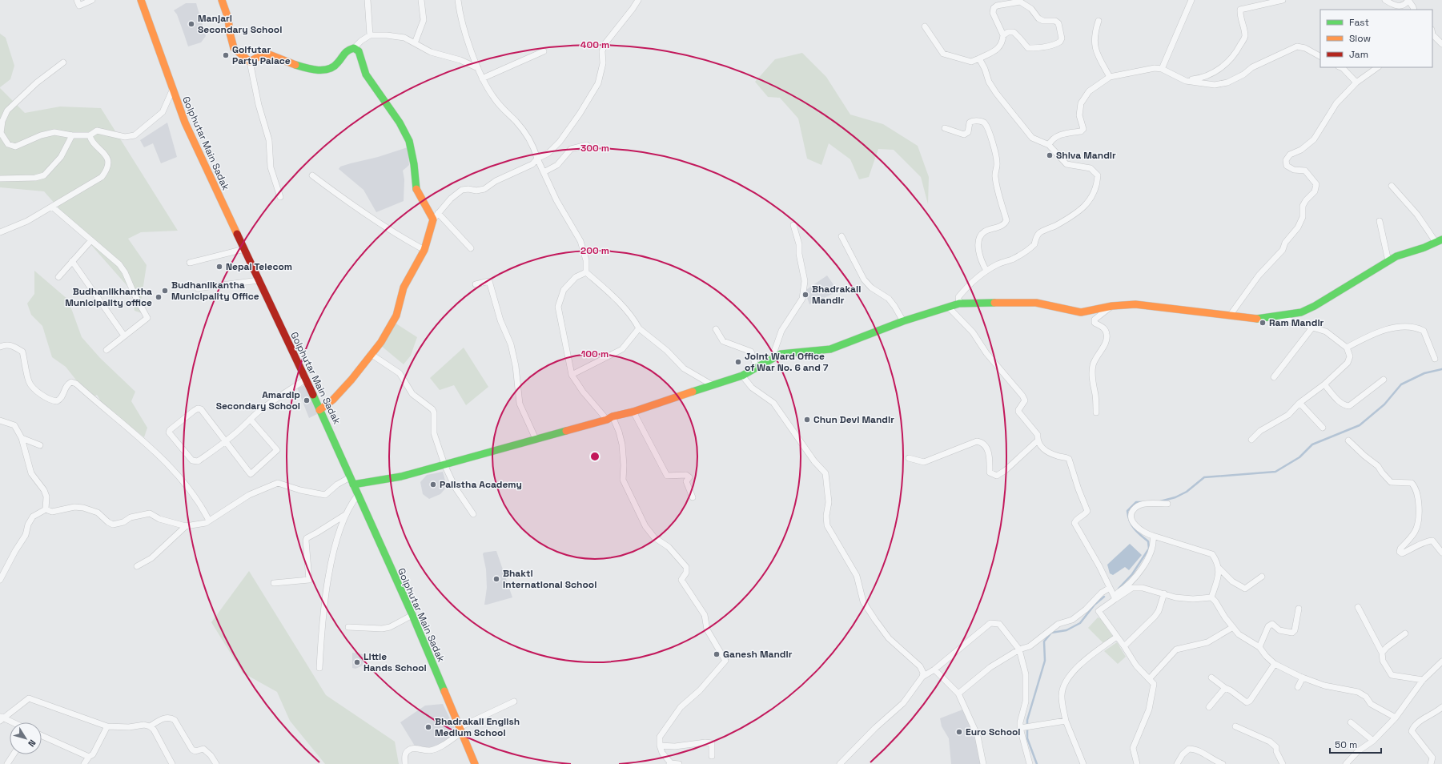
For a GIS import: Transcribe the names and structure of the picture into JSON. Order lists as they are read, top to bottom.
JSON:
{
  "streets": {
    "street": ["Golphutar Main Sadak"]
  },
  "places": [
    "Manjari Secondary School",
    "Golfutar Party Palace",
    "Shiva Mandir",
    "Nepal Telecom",
    "Budhanilkantha Municipality Office",
    "Bhadrakali Mandir",
    "Budhanilkhantha Municipality office",
    "Ram Mandir",
    "Joint Ward Office of War No. 6 and 7",
    "Amardip Secondary School",
    "Chun Devi Mandir",
    "Palistha Academy",
    "Bhakti International School",
    "Ganesh Mandir",
    "Little Hands School",
    "Bhadrakali English Medium School",
    "Euro School"
  ],
  "legend": ["Fast", "Slow", "Jam"],
  "scale_bar": "50 m",
  "north": "bottom right",
  "rings": [
    "400 m",
    "300 m",
    "200 m",
    "100 m"
  ]
}
